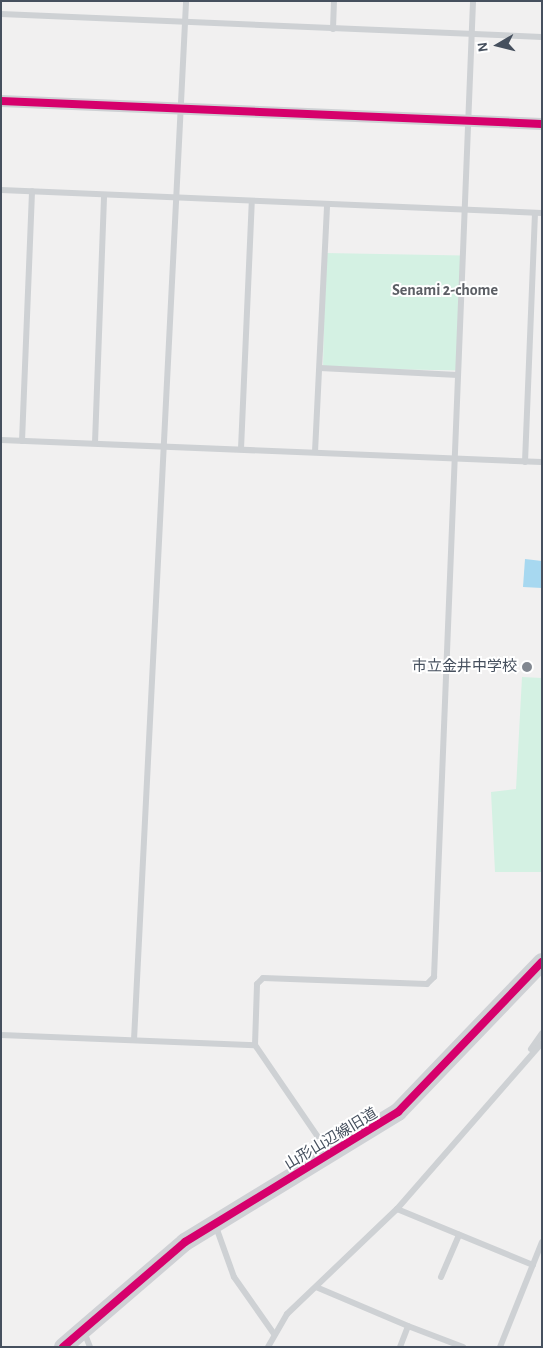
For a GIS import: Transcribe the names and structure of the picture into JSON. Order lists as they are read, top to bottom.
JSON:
{
  "streets": {
    "street": ["山形山辺線旧道"]
  },
  "districts": ["Senami 2-chome"],
  "places": ["市立金井中学校"],
  "north": "left"
}
